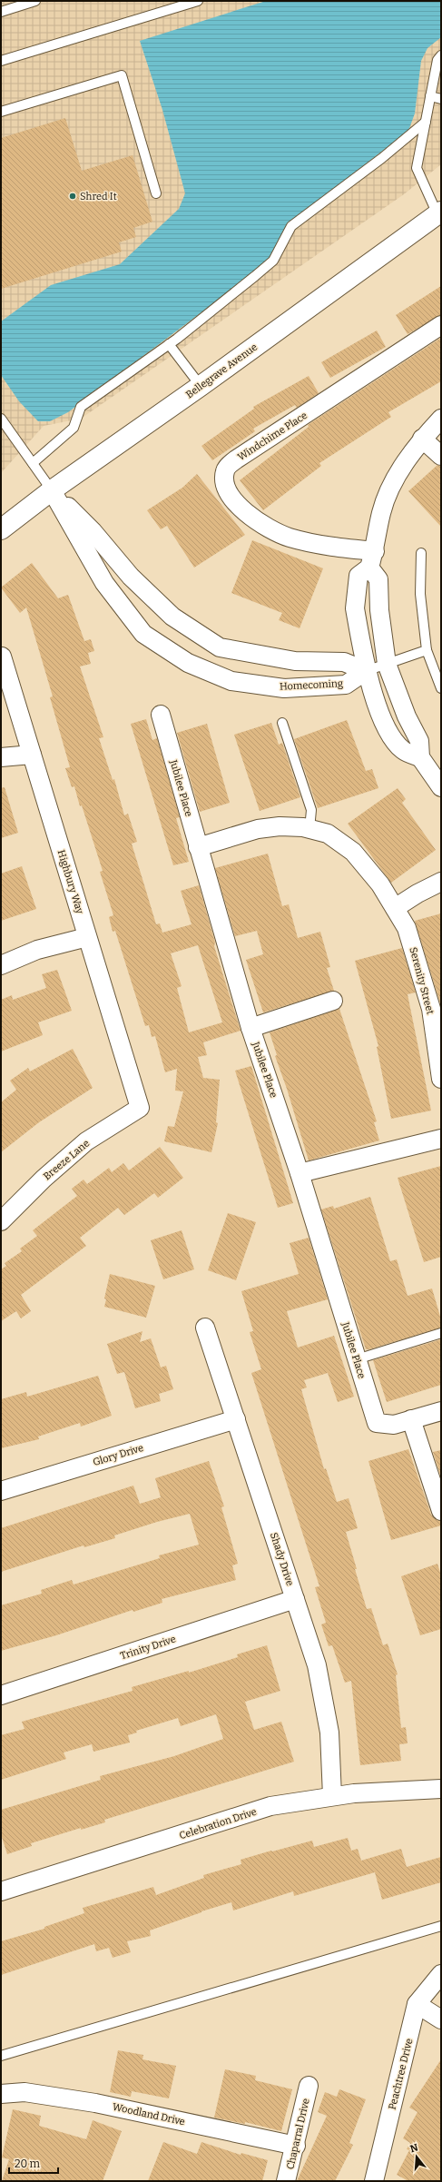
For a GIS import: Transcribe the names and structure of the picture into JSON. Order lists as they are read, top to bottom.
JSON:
{
  "streets": {
    "main road": ["Bellegrave Avenue"],
    "street": [
      "Windchime Place",
      "Homecoming",
      "Jubilee Place",
      "Highbury Way",
      "Serenity Street",
      "Breeze Lane",
      "Glory Drive",
      "Shady Drive",
      "Trinity Drive",
      "Celebration Drive",
      "Peachtree Drive",
      "Woodland Drive",
      "Chaparral Drive"
    ]
  },
  "crossings": [
    ["Bellegrave Avenue", "Homecoming"],
    ["Jubilee Place", "Serenity Street"],
    ["Highbury Way", "Breeze Lane"],
    ["Glory Drive", "Shady Drive"],
    ["Shady Drive", "Trinity Drive"],
    ["Shady Drive", "Celebration Drive"],
    ["Woodland Drive", "Chaparral Drive"]
  ],
  "places": ["Shred It"],
  "scale_bar": "20 m",
  "north": "top"
}
